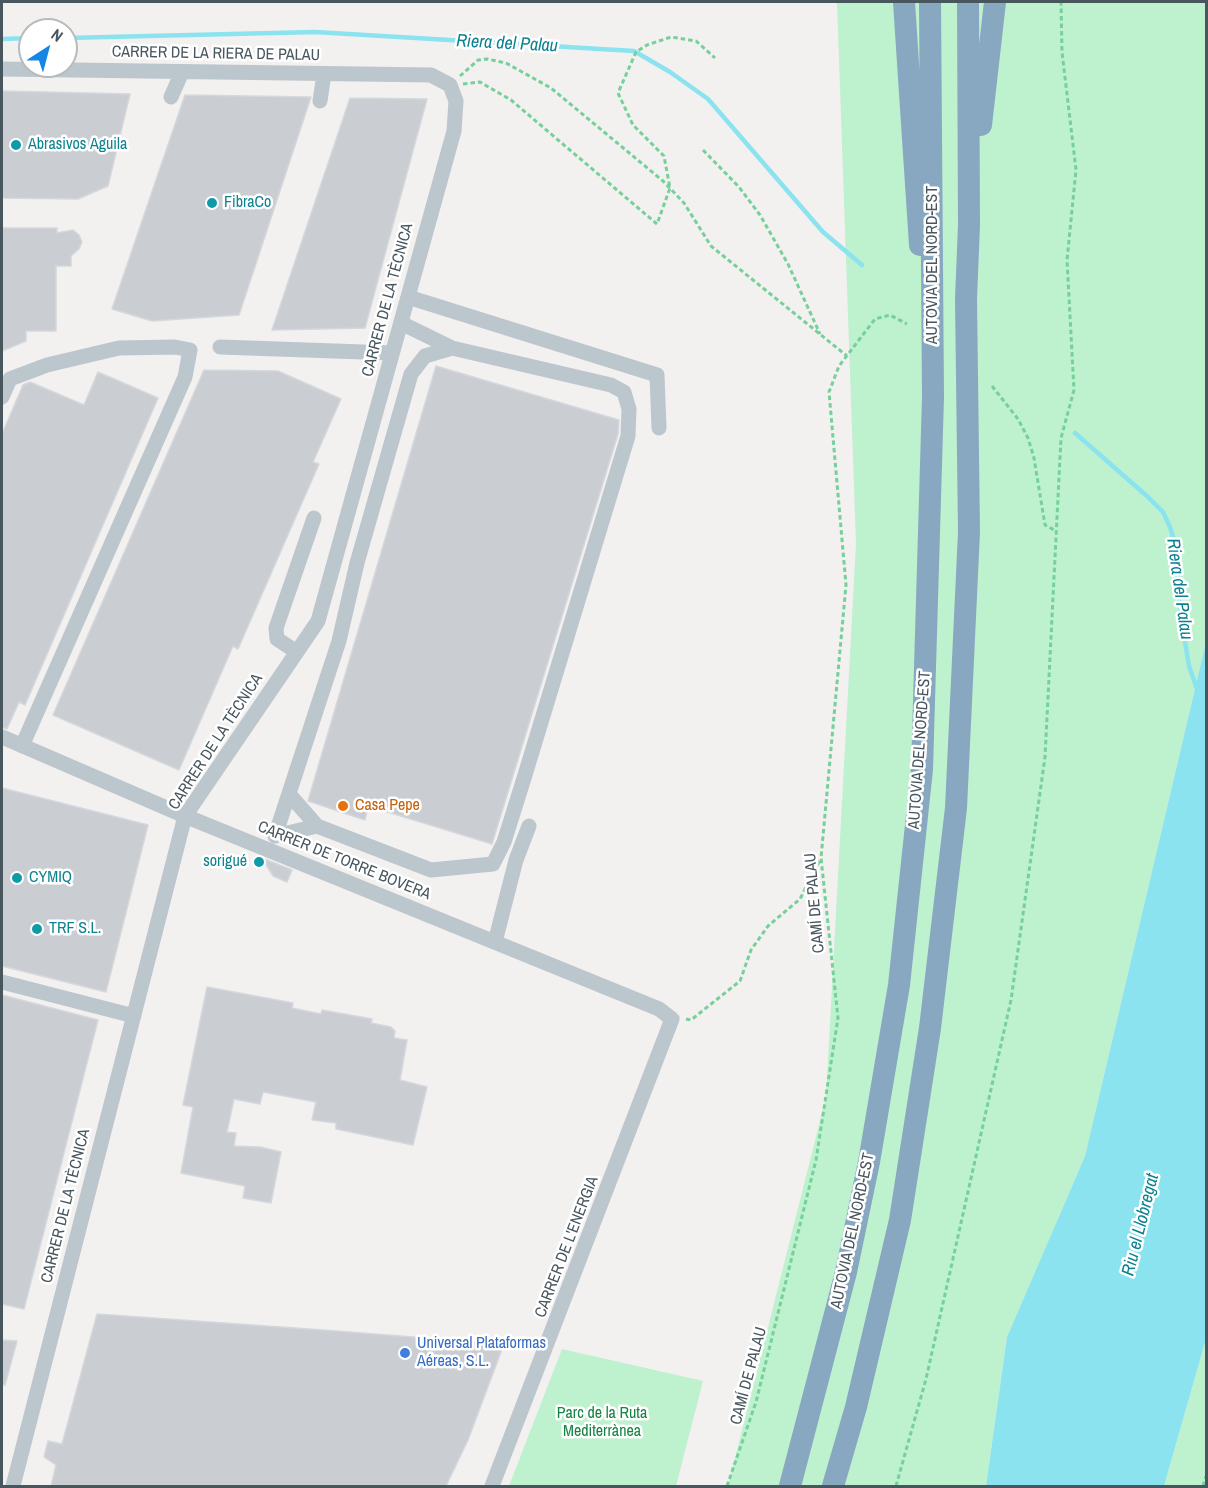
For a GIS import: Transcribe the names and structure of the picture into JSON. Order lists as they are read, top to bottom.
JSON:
{
  "streets": {
    "highway": ["AUTOVIA DEL NORD-EST"],
    "street": [
      "CARRER DE LA RIERA DE PALAU",
      "CARRER DE LA TÈCNICA",
      "CARRER DE TORRE BOVERA",
      "CARRER DE L'ENERGIA"
    ],
    "path": ["CAMÍ DE PALAU"]
  },
  "crossings": [
    ["CARRER DE LA RIERA DE PALAU", "CARRER DE LA TÈCNICA"],
    ["CARRER DE LA TÈCNICA", "CARRER DE TORRE BOVERA"],
    ["CARRER DE TORRE BOVERA", "CARRER DE L'ENERGIA"]
  ],
  "water": ["Riera del Palau", "Riu el Llobregat"],
  "parks": ["Parc de la Ruta Mediterrànea"],
  "places": [
    "Abrasivos Aguila",
    "FibraCo",
    "Casa Pepe",
    "sorigué",
    "CYMIQ",
    "TRF S.L.",
    "Universal Plataformas Aéreas, S.L."
  ],
  "north": "top right"
}
